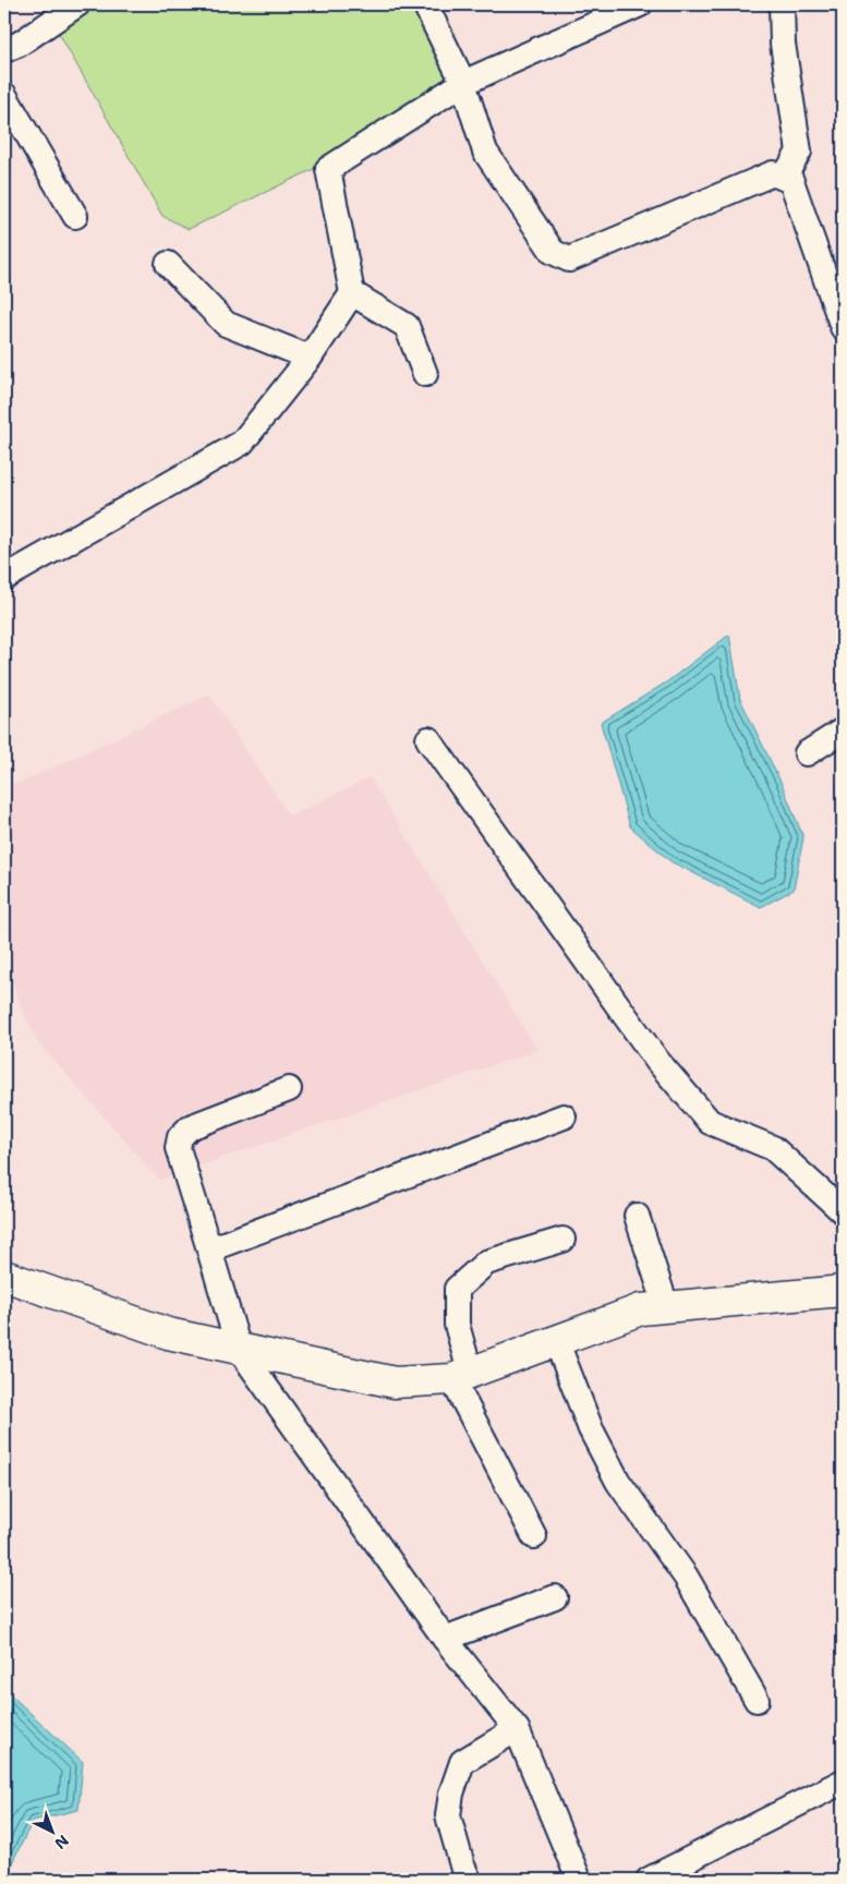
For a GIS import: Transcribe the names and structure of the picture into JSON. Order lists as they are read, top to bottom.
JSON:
{
  "north": "bottom right"
}
